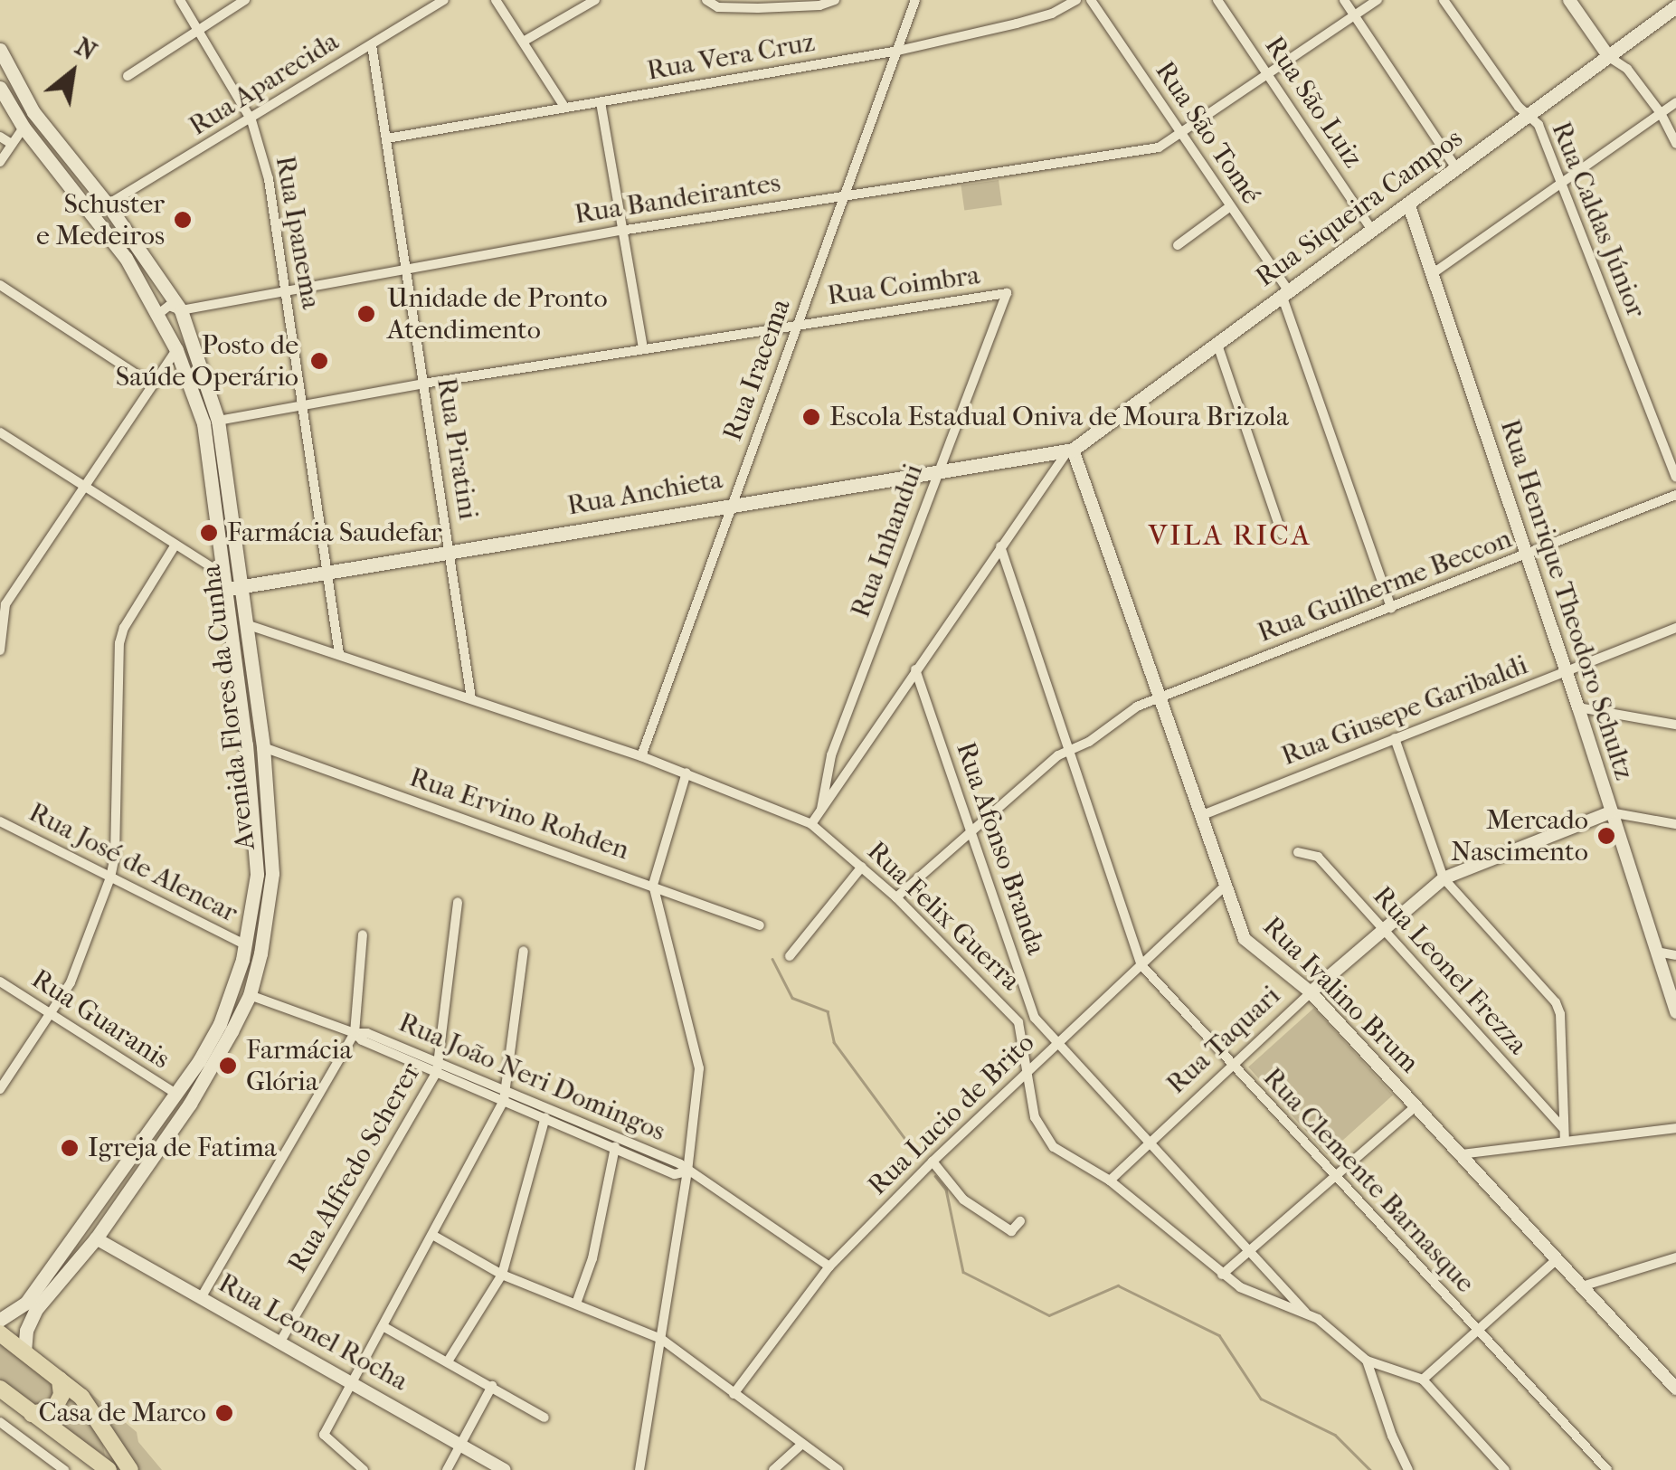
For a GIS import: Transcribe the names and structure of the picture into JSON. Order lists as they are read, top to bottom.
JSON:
{
  "streets": {
    "main road": ["Rua Siqueira Campos", "Rua Anchieta", "Avenida Flores da Cunha"],
    "street": [
      "Rua Vera Cruz",
      "Rua Aparecida",
      "Rua São Luiz",
      "Rua São Tomé",
      "Rua Bandeirantes",
      "Rua Caldas Júnior",
      "Rua Ipanema",
      "Rua Coimbra",
      "Rua Iracema",
      "Rua Piratini",
      "Rua Inhandui",
      "Rua Guilherme Beccon",
      "Rua Henrique Theodoro Schultz",
      "Rua Giusepe Garibaldi",
      "Rua Ervino Rohden",
      "Rua Afonso Branda",
      "Rua José de Alencar",
      "Rua Felix Guerra",
      "Rua Leonel Frezza",
      "Rua Ivalino Brum",
      "Rua Guaranis",
      "Rua Taquari",
      "Rua João Neri Domingos",
      "Rua Lucio de Brito",
      "Rua Alfredo Scherer",
      "Rua Clemente Barnasque",
      "Rua Leonel Rocha"
    ]
  },
  "crossings": [
    ["Rua Vera Cruz", "Rua Iracema"],
    ["Rua Vera Cruz", "Rua Piratini"],
    ["Rua Aparecida", "Rua Ipanema"],
    ["Rua Aparecida", "Rua Piratini"],
    ["Rua Aparecida", "Avenida Flores da Cunha"],
    ["Rua São Luiz", "Rua Bandeirantes"],
    ["Rua São Luiz", "Rua Siqueira Campos"],
    ["Rua São Tomé", "Rua Bandeirantes"],
    ["Rua São Tomé", "Rua Siqueira Campos"],
    ["Rua São Tomé", "Rua Guilherme Beccon"],
    ["Rua Bandeirantes", "Rua Ipanema"],
    ["Rua Bandeirantes", "Rua Iracema"],
    ["Rua Bandeirantes", "Rua Piratini"],
    ["Rua Bandeirantes", "Avenida Flores da Cunha"],
    ["Rua Siqueira Campos", "Rua Caldas Júnior"],
    ["Rua Siqueira Campos", "Rua Anchieta"],
    ["Rua Siqueira Campos", "Rua Inhandui"],
    ["Rua Siqueira Campos", "Rua Henrique Theodoro Schultz"],
    ["Rua Siqueira Campos", "Rua Afonso Branda"],
    ["Rua Siqueira Campos", "Rua Felix Guerra"],
    ["Rua Siqueira Campos", "Rua Ivalino Brum"],
    ["Rua Siqueira Campos", "Rua Clemente Barnasque"],
    ["Rua Ipanema", "Rua Coimbra"],
    ["Rua Ipanema", "Rua Anchieta"],
    ["Rua Ipanema", "Rua Felix Guerra"],
    ["Rua Coimbra", "Rua Iracema"],
    ["Rua Coimbra", "Rua Piratini"],
    ["Rua Coimbra", "Rua Inhandui"],
    ["Rua Coimbra", "Avenida Flores da Cunha"],
    ["Rua Iracema", "Rua Anchieta"],
    ["Rua Iracema", "Rua Felix Guerra"],
    ["Rua Piratini", "Rua Anchieta"],
    ["Rua Piratini", "Rua Felix Guerra"],
    ["Rua Anchieta", "Rua Inhandui"],
    ["Rua Anchieta", "Avenida Flores da Cunha"],
    ["Rua Anchieta", "Rua Ivalino Brum"],
    ["Rua Guilherme Beccon", "Rua Henrique Theodoro Schultz"],
    ["Rua Guilherme Beccon", "Rua Afonso Branda"],
    ["Rua Guilherme Beccon", "Rua Felix Guerra"],
    ["Rua Guilherme Beccon", "Rua Ivalino Brum"],
    ["Rua Guilherme Beccon", "Rua Clemente Barnasque"],
    ["Rua Henrique Theodoro Schultz", "Rua Giusepe Garibaldi"],
    ["Rua Henrique Theodoro Schultz", "Rua Taquari"],
    ["Avenida Flores da Cunha", "Rua Ervino Rohden"],
    ["Avenida Flores da Cunha", "Rua José de Alencar"],
    ["Avenida Flores da Cunha", "Rua Felix Guerra"],
    ["Avenida Flores da Cunha", "Rua Guaranis"],
    ["Avenida Flores da Cunha", "Rua João Neri Domingos"],
    ["Avenida Flores da Cunha", "Rua Leonel Rocha"],
    ["Rua Giusepe Garibaldi", "Rua Ivalino Brum"],
    ["Rua Afonso Branda", "Rua Felix Guerra"],
    ["Rua Afonso Branda", "Rua Taquari"],
    ["Rua Afonso Branda", "Rua Lucio de Brito"],
    ["Rua Felix Guerra", "Rua Taquari"],
    ["Rua Felix Guerra", "Rua Lucio de Brito"],
    ["Rua Leonel Frezza", "Rua Taquari"],
    ["Rua Ivalino Brum", "Rua Taquari"],
    ["Rua Ivalino Brum", "Rua Lucio de Brito"],
    ["Rua Taquari", "Rua Clemente Barnasque"],
    ["Rua João Neri Domingos", "Rua Lucio de Brito"],
    ["Rua João Neri Domingos", "Rua Alfredo Scherer"],
    ["Rua Lucio de Brito", "Rua Clemente Barnasque"],
    ["Rua Alfredo Scherer", "Rua Leonel Rocha"]
  ],
  "districts": ["VILA RICA"],
  "places": [
    "Schuster e Medeiros",
    "Unidade de Pronto Atendimento",
    "Posto de Saúde Operário",
    "Escola Estadual Oniva de Moura Brizola",
    "Farmácia Saudefar",
    "Mercado Nascimento",
    "Farmácia Glória",
    "Igreja de Fatima",
    "Casa de Marco"
  ],
  "north": "top right"
}
